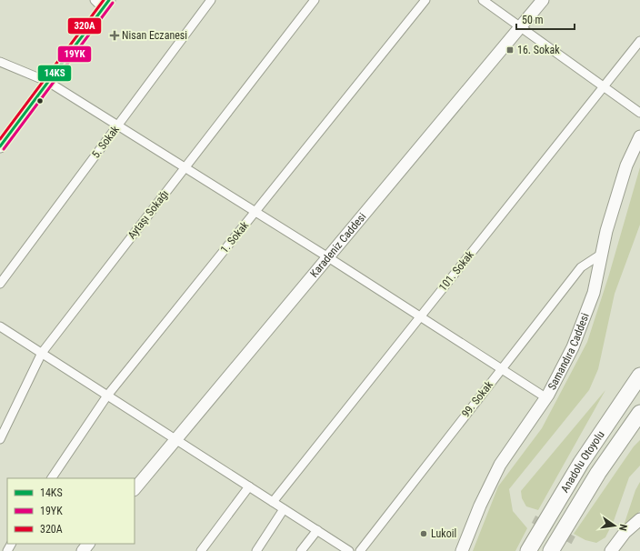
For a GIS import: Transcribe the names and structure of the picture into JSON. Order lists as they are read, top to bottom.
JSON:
{
  "streets": {
    "highway": ["Anadolu Otoyolu"],
    "street": [
      "5. Sokak",
      "Aytaşı Sokağı",
      "1. Sokak",
      "Karadeniz Caddesi",
      "101. Sokak",
      "Samandıra Caddesi",
      "99. Sokak"
    ]
  },
  "crossings": [
    ["Samandıra Caddesi", "99. Sokak"]
  ],
  "places": {
    "health": ["Nisan Eczanesi"],
    "transit": ["16. Sokak"],
    "other": ["Lukoil"]
  },
  "lines": ["transit line 14KS", "transit line 320A", "transit line 19YK"],
  "legend": ["14KS", "19YK", "320A"],
  "scale_bar": "50 m",
  "north": "right"
}
